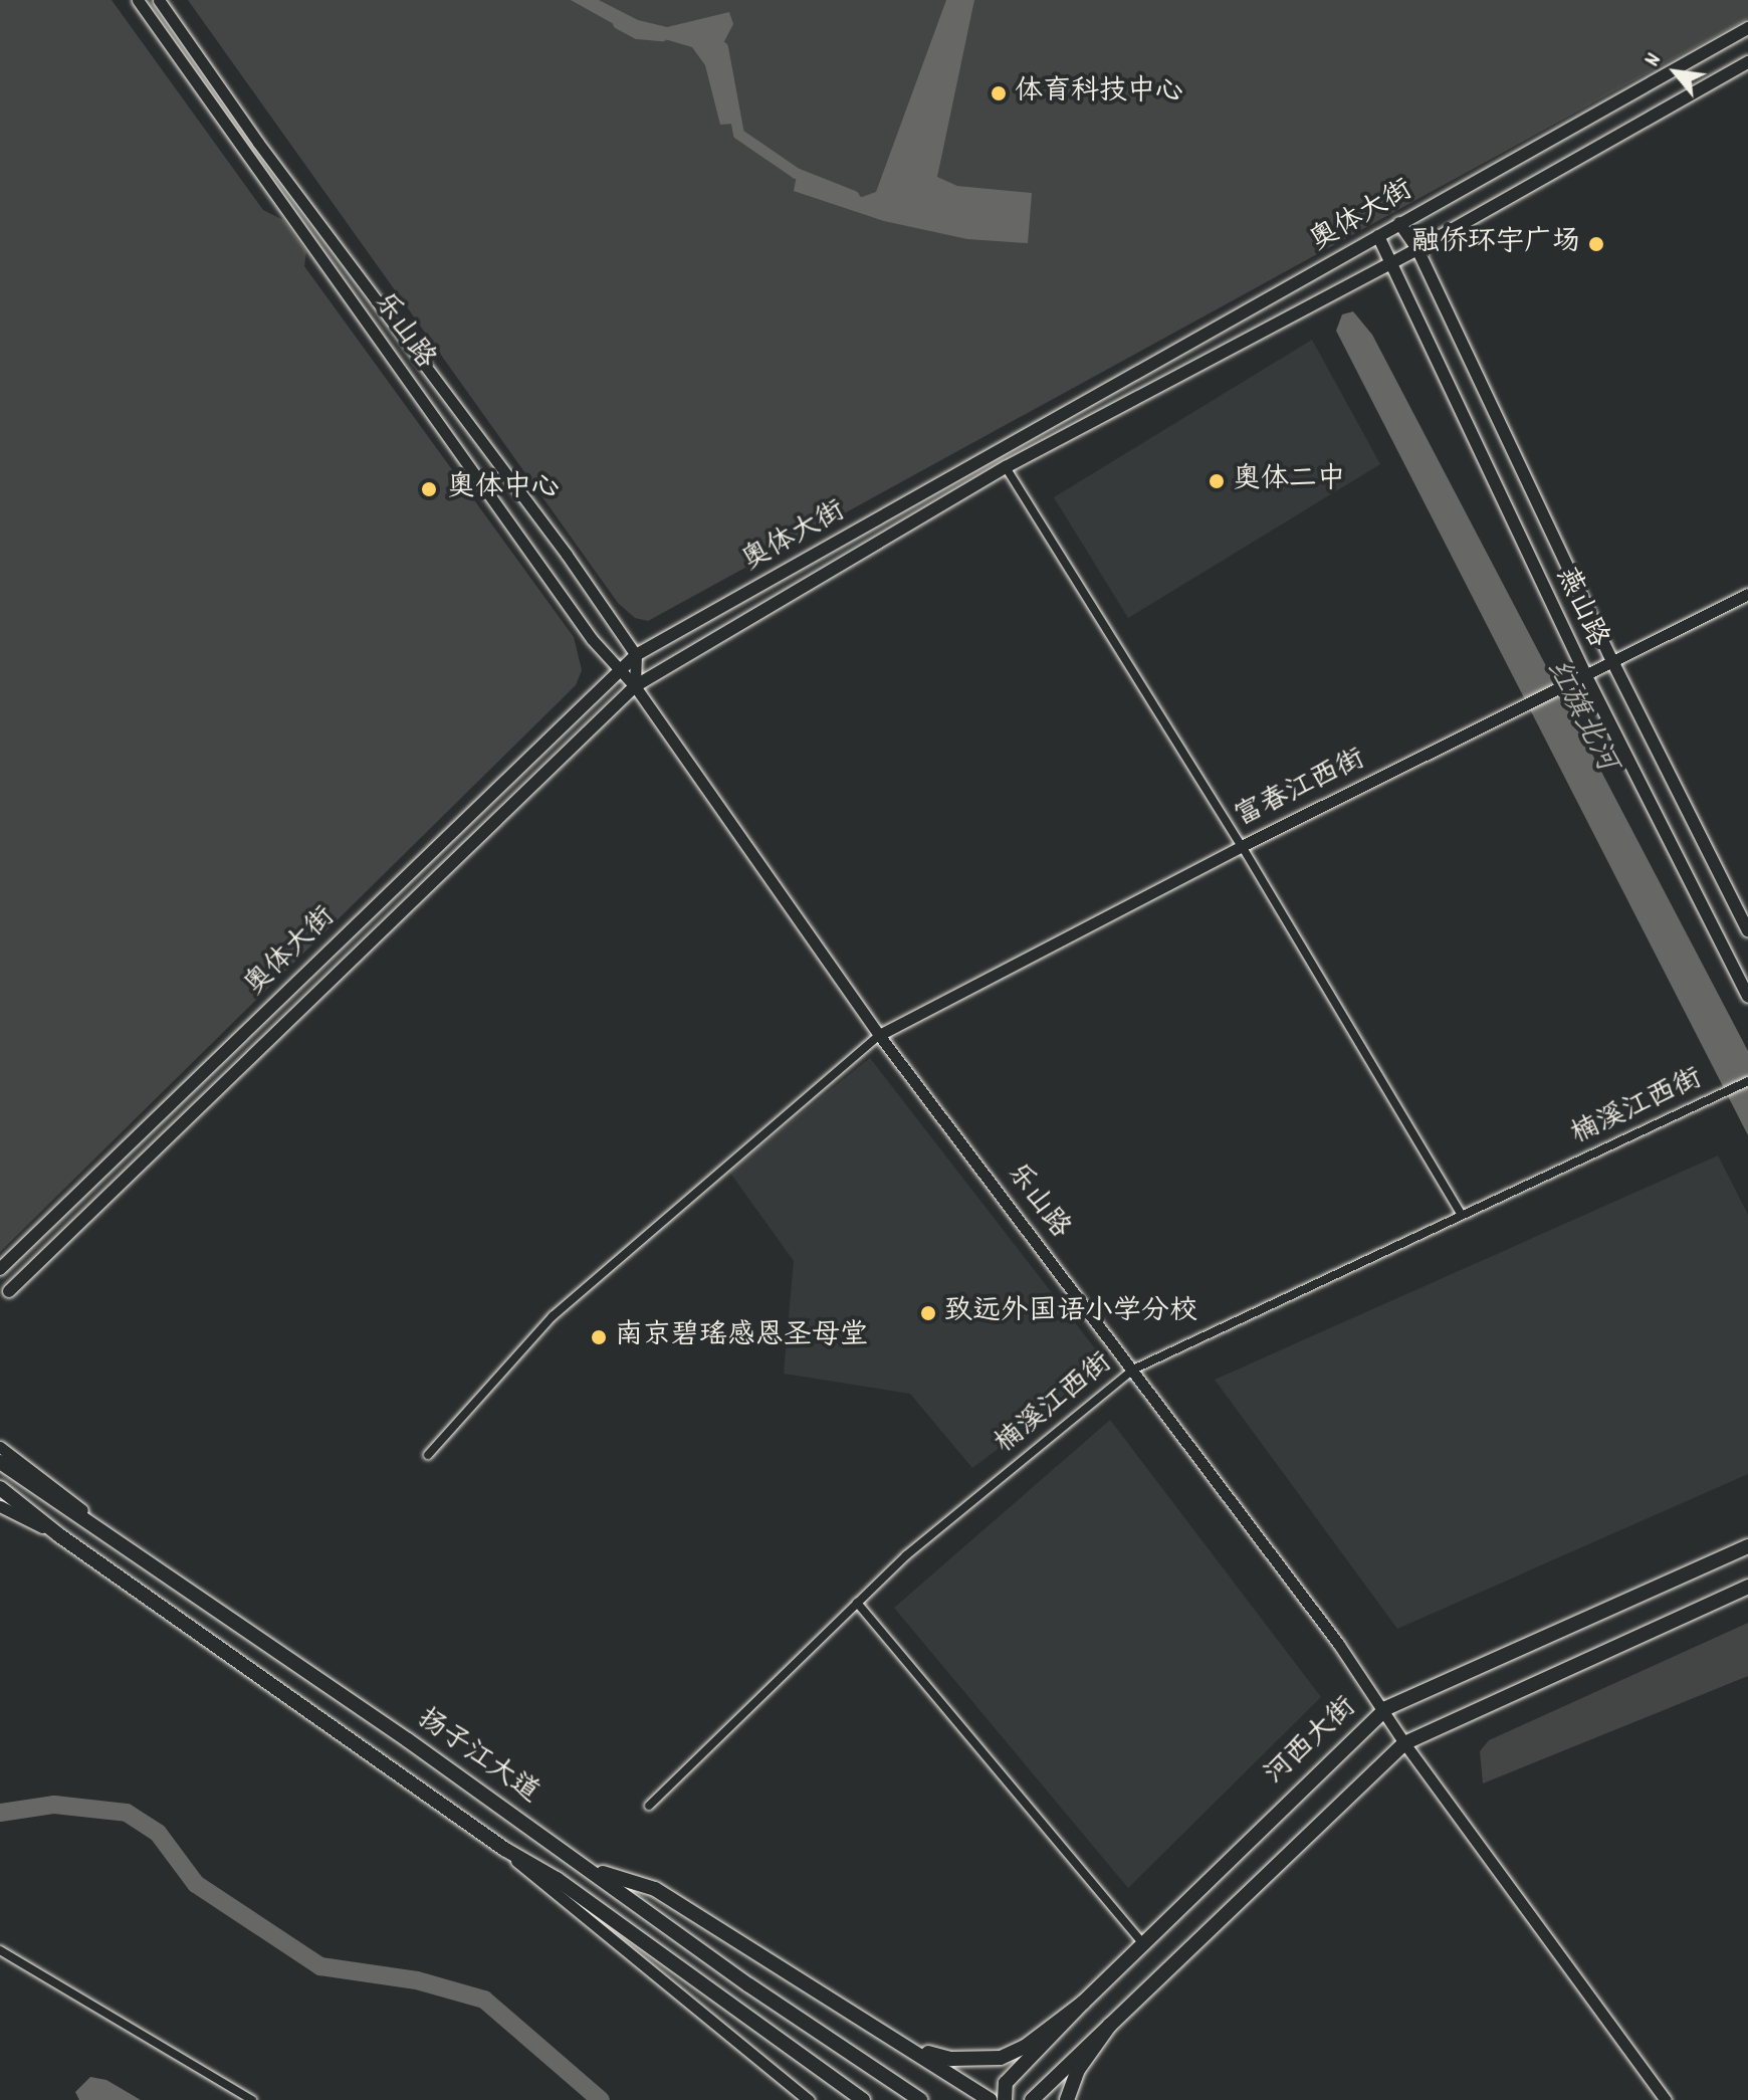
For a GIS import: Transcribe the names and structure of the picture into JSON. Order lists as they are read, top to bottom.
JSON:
{
  "streets": {
    "main road": [
      "奥体大街",
      "燕山路",
      "河西大街",
      "扬子江大道"
    ],
    "street": ["乐山路", "富春江西街", "楠溪江西街"]
  },
  "crossings": [
    ["奥体大街", "乐山路"],
    ["奥体大街", "燕山路"],
    ["乐山路", "富春江西街"],
    ["乐山路", "楠溪江西街"],
    ["乐山路", "河西大街"],
    ["燕山路", "富春江西街"]
  ],
  "water": ["红旗北河"],
  "places": [
    "体育科技中心",
    "融侨环宇广场",
    "奥体二中",
    "奥体中心",
    "致远外国语小学分校",
    "南京碧瑶感恩圣母堂"
  ],
  "north": "top left"
}
